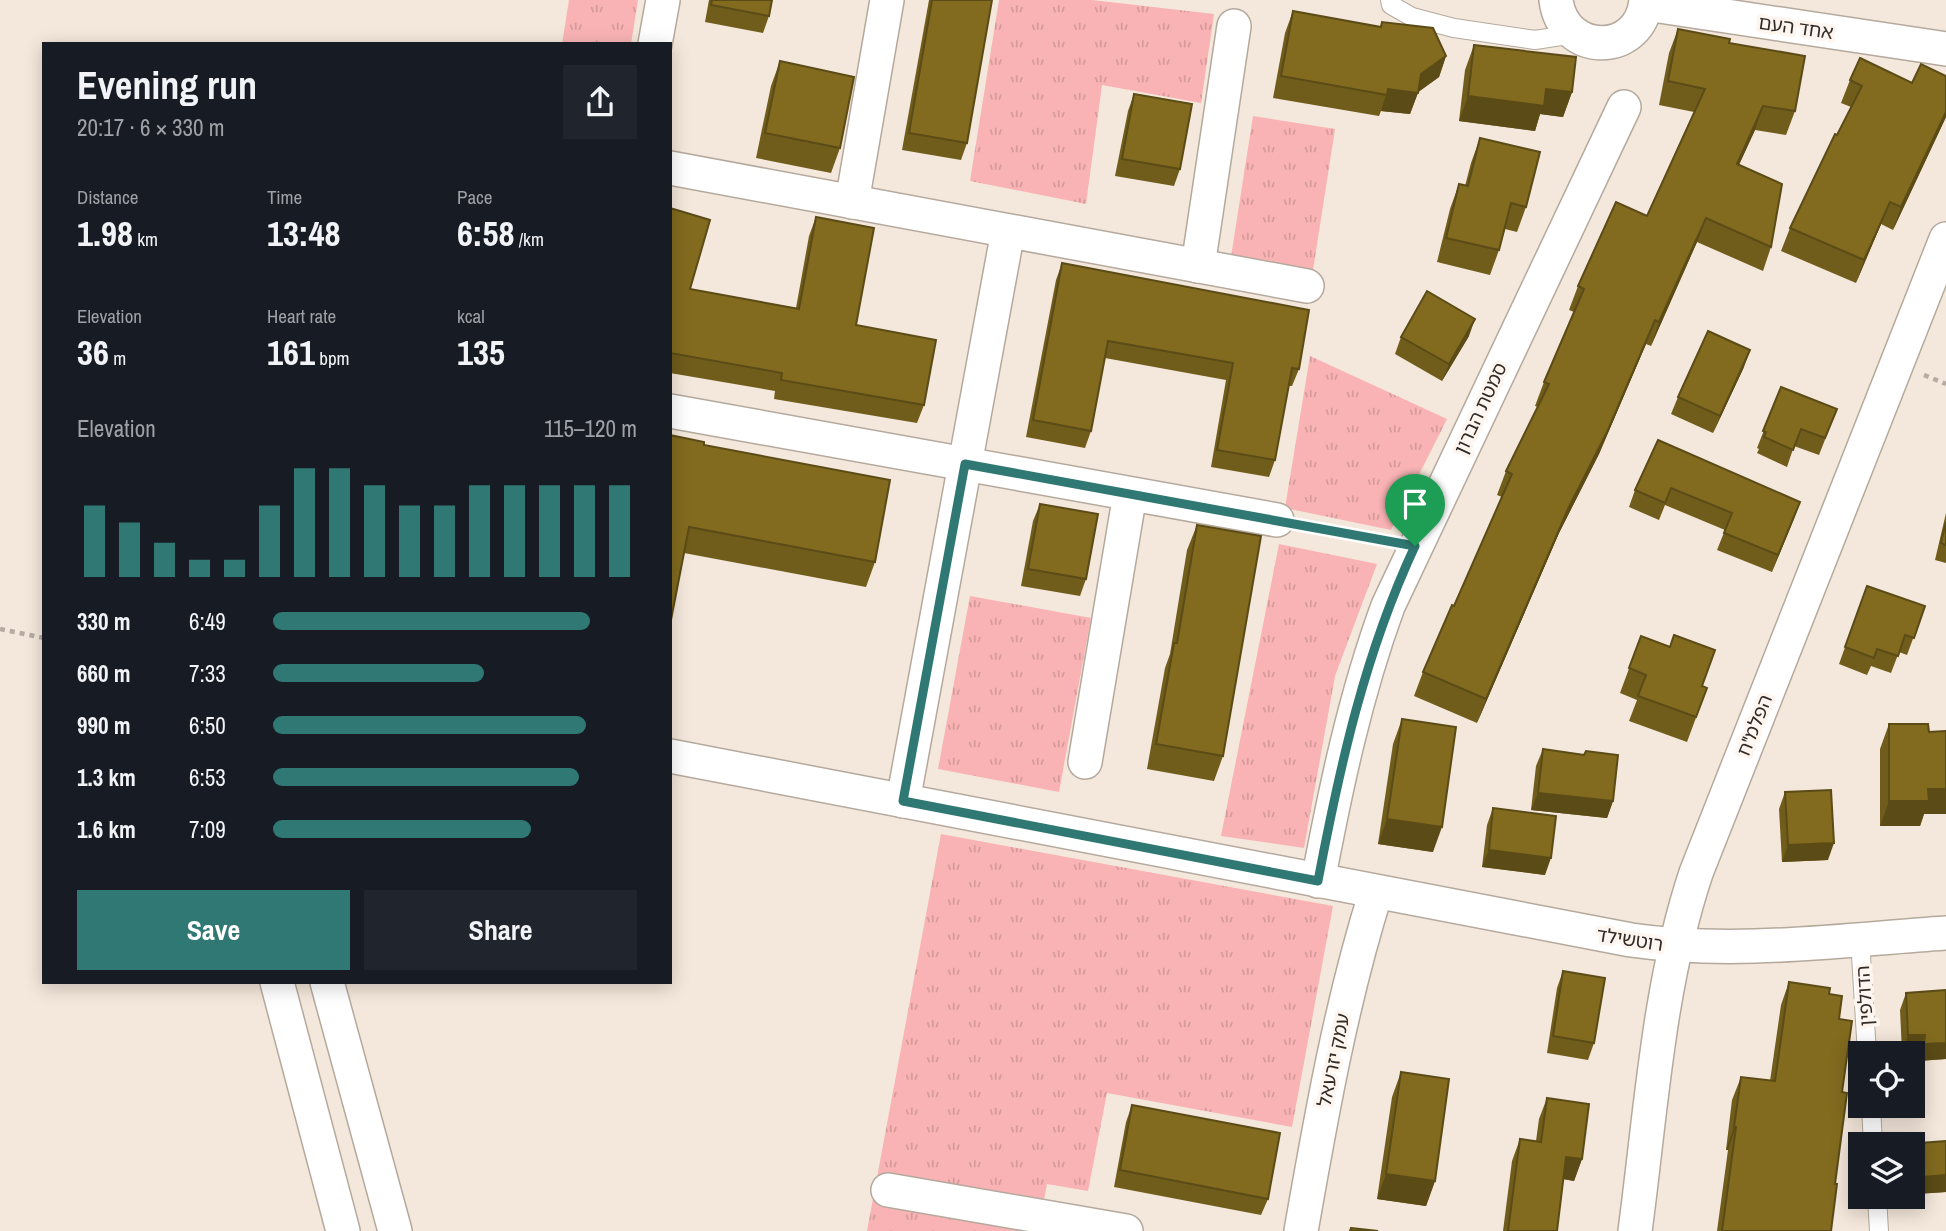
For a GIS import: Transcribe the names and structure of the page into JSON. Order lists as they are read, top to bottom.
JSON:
{
  "streets": {
    "street": [
      "אחד העם",
      "סמטת הברון",
      "הפלמ\"ח",
      "רוטשילד",
      "עמק יזרעאל"
    ],
    "lane": ["הדולפין"]
  },
  "crossings": [
    ["סמטת הברון", "רוטשילד"],
    ["הפלמ\"ח", "רוטשילד"],
    ["רוטשילד", "הדולפין"],
    ["רוטשילד", "עמק יזרעאל"]
  ],
  "page": {
    "heading": ["Evening run", "20:17 · 6 × 330 m"],
    "stats": [
      ["Distance", "1.98 km"],
      ["Time", "13:48"],
      ["Pace", "6:58 /km"],
      ["Elevation", "36 m"],
      ["Heart rate", "161 bpm"],
      ["kcal", "135"]
    ],
    "chart": ["Elevation", "115–120 m"],
    "list": [
      {
        "name": "330 m",
        "note": "6:49"
      },
      {
        "name": "660 m",
        "note": "7:33"
      },
      {
        "name": "990 m",
        "note": "6:50"
      },
      {
        "name": "1.3 km",
        "note": "6:53"
      },
      {
        "name": "1.6 km",
        "note": "7:09"
      }
    ],
    "buttons": ["Save", "Share"]
  }
}
